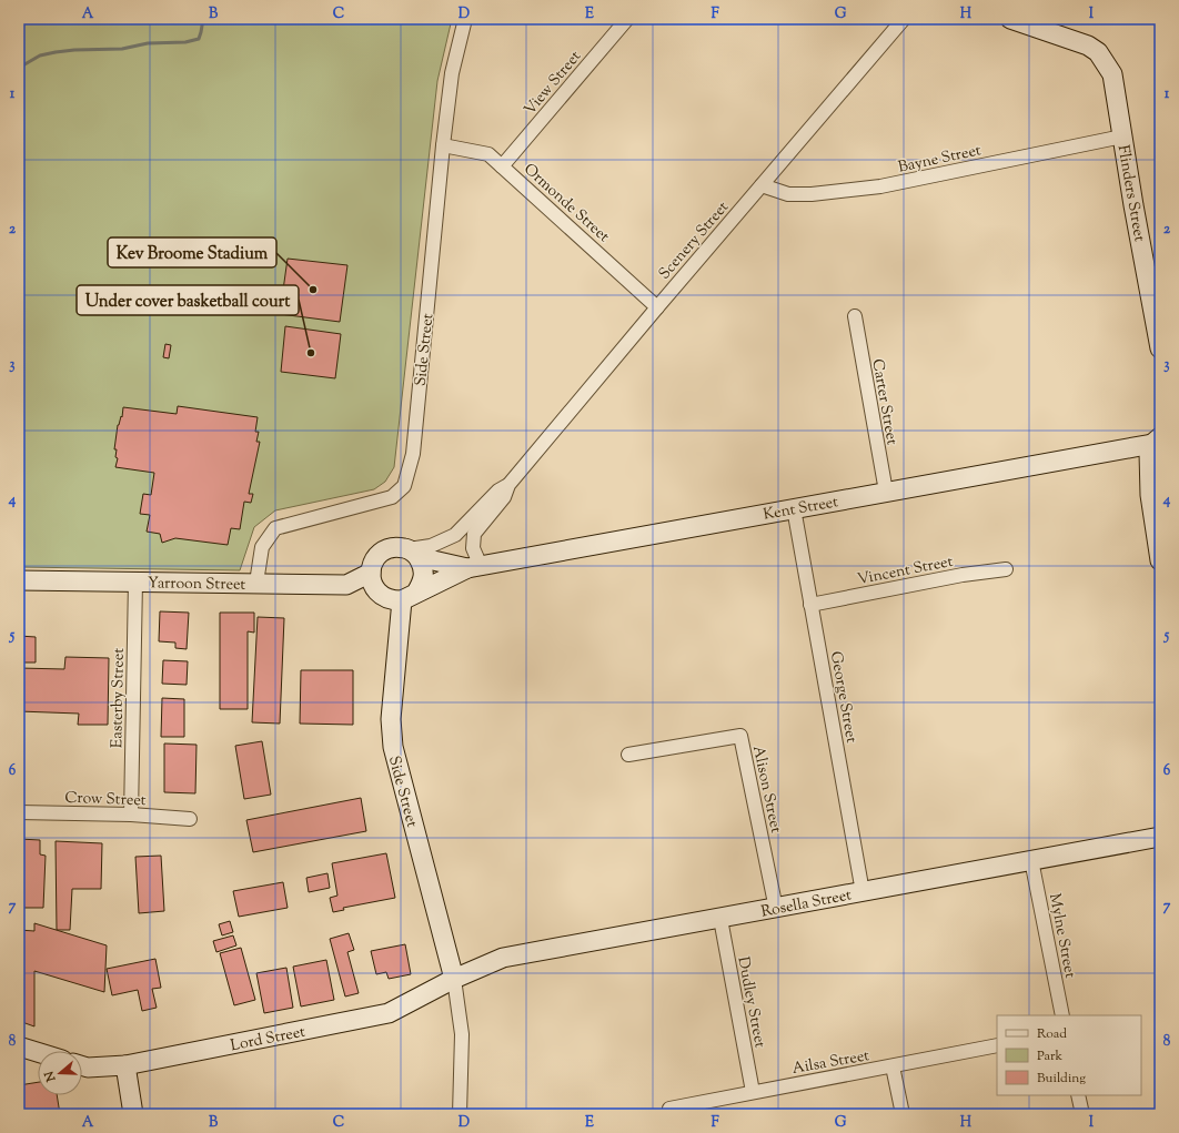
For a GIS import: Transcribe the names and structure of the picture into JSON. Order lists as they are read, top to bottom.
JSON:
{
  "streets": {
    "street": [
      "View Street",
      "Bayne Street",
      "Flinders Street",
      "Ormonde Street",
      "Scenery Street",
      "Side Street",
      "Carter Street",
      "Kent Street",
      "Vincent Street",
      "Yarroon Street",
      "George Street",
      "Easterby Street",
      "Alison Street",
      "Crow Street",
      "Rosella Street",
      "Mylne Street",
      "Dudley Street",
      "Lord Street",
      "Ailsa Street"
    ]
  },
  "crossings": [
    ["View Street", "Ormonde Street"],
    ["Bayne Street", "Flinders Street"],
    ["Bayne Street", "Scenery Street"],
    ["Ormonde Street", "Scenery Street"],
    ["Ormonde Street", "Side Street"],
    ["Scenery Street", "Side Street"],
    ["Scenery Street", "Kent Street"],
    ["Scenery Street", "Yarroon Street"],
    ["Side Street", "Kent Street"],
    ["Side Street", "Yarroon Street"],
    ["Side Street", "Rosella Street"],
    ["Side Street", "Lord Street"],
    ["Carter Street", "Kent Street"],
    ["Kent Street", "Yarroon Street"],
    ["Kent Street", "George Street"],
    ["Vincent Street", "George Street"],
    ["Yarroon Street", "Easterby Street"],
    ["George Street", "Rosella Street"],
    ["Easterby Street", "Crow Street"],
    ["Alison Street", "Rosella Street"],
    ["Rosella Street", "Mylne Street"],
    ["Rosella Street", "Dudley Street"],
    ["Rosella Street", "Lord Street"],
    ["Dudley Street", "Ailsa Street"]
  ],
  "places": ["Kev Broome Stadium", "Under cover basketball court"],
  "legend": ["Road", "Park", "Building"],
  "north": "left",
  "grid": {
    "columns": [
      "A",
      "B",
      "C",
      "D",
      "E",
      "F",
      "G",
      "H",
      "I"
    ],
    "rows": [
      "1",
      "2",
      "3",
      "4",
      "5",
      "6",
      "7",
      "8"
    ]
  }
}
